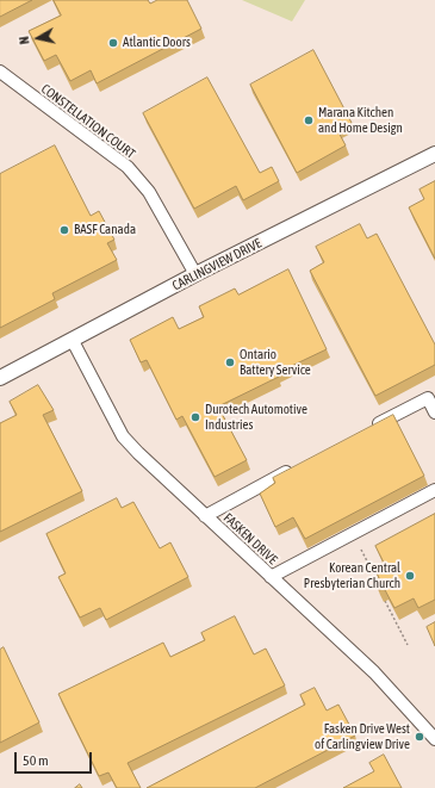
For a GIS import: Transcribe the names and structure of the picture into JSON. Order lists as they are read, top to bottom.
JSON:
{
  "streets": {
    "main road": ["CARLINGVIEW DRIVE"],
    "street": ["CONSTELLATION COURT", "FASKEN DRIVE"]
  },
  "crossings": [
    ["CONSTELLATION COURT", "CARLINGVIEW DRIVE"],
    ["CARLINGVIEW DRIVE", "FASKEN DRIVE"]
  ],
  "places": [
    "Atlantic Doors",
    "Marana Kitchen and Home Design",
    "BASF Canada",
    "Ontario Battery Service",
    "Durotech Automotive Industries",
    "Korean Central Presbyterian Church",
    "Fasken Drive West of Carlingview Drive"
  ],
  "scale_bar": "50 m",
  "north": "left"
}
